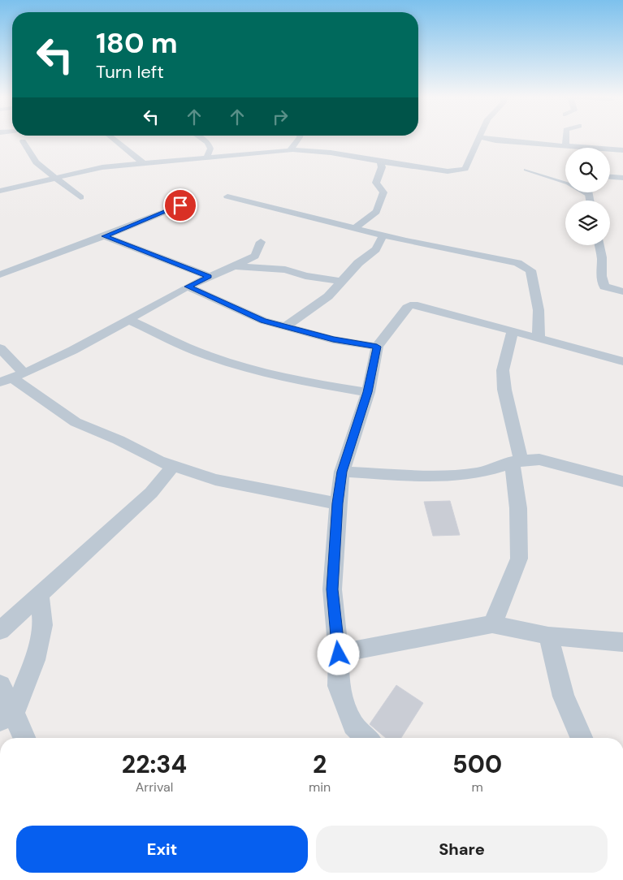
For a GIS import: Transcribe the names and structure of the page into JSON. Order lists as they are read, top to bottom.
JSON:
{
  "page": {
    "turn": ["180 m", "Turn left"],
    "eta": [
      "22:34",
      "Arrival",
      "2",
      "min",
      "500",
      "m"
    ],
    "buttons": ["Exit", "Share"]
  }
}
